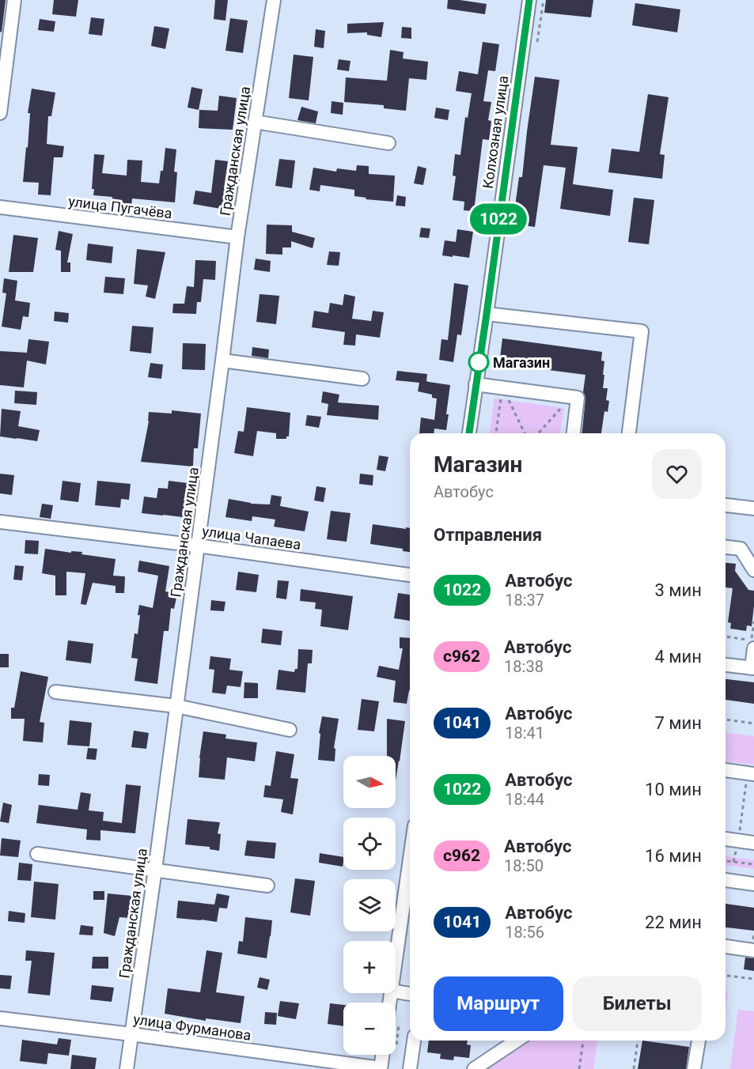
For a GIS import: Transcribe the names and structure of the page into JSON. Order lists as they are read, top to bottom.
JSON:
{
  "streets": {
    "street": [
      "Колхозная улица",
      "Гражданская улица",
      "улица Пугачёва",
      "улица Чапаева",
      "улица Фурманова"
    ]
  },
  "crossings": [
    ["Гражданская улица", "улица Пугачёва"],
    ["Гражданская улица", "улица Чапаева"],
    ["Гражданская улица", "улица Фурманова"]
  ],
  "places": ["Магазин"],
  "lines": ["bus line 1022"],
  "north": "right",
  "page": {
    "on_map": "1022",
    "heading": [
      ["Магазин", "Автобус"],
      "Отправления"
    ],
    "list": [
      {
        "mark": "1022",
        "name": "Автобус",
        "note": "18:37",
        "value": "3 мин"
      },
      {
        "mark": "с962",
        "name": "Автобус",
        "note": "18:38",
        "value": "4 мин"
      },
      {
        "mark": "1041",
        "name": "Автобус",
        "note": "18:41",
        "value": "7 мин"
      },
      {
        "mark": "1022",
        "name": "Автобус",
        "note": "18:44",
        "value": "10 мин"
      },
      {
        "mark": "с962",
        "name": "Автобус",
        "note": "18:50",
        "value": "16 мин"
      },
      {
        "mark": "1041",
        "name": "Автобус",
        "note": "18:56",
        "value": "22 мин"
      }
    ],
    "map_buttons": ["+", "−"],
    "buttons": ["Маршрут", "Билеты"]
  }
}
